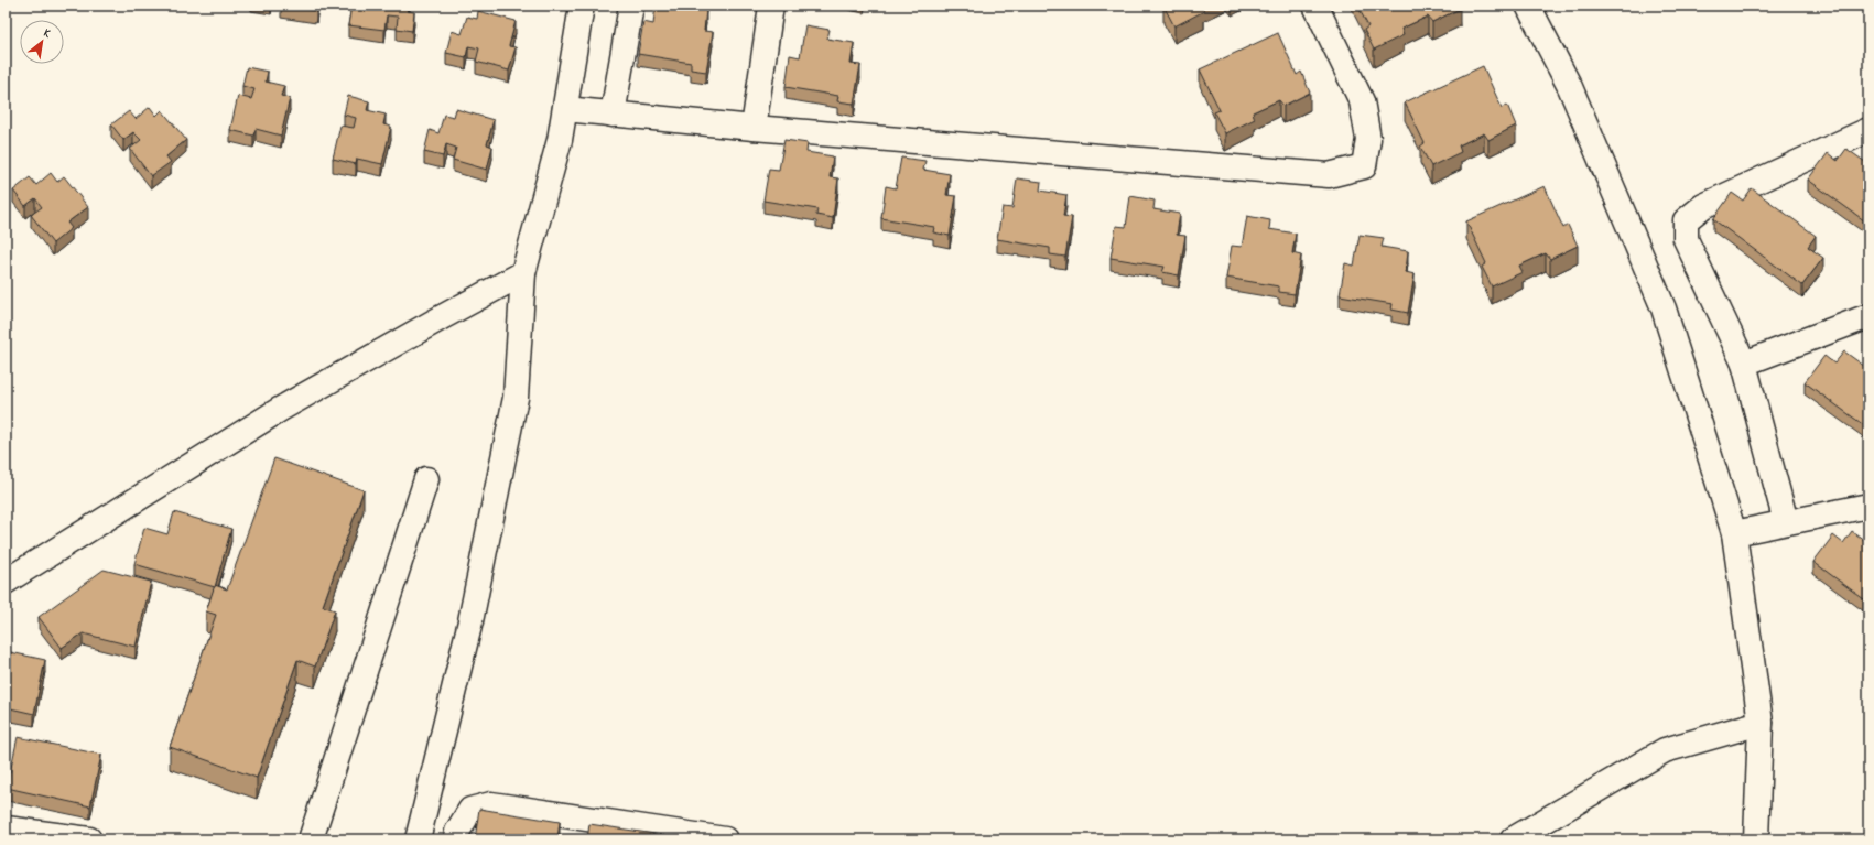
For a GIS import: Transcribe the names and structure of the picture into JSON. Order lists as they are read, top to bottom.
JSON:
{
  "north": "top right"
}
